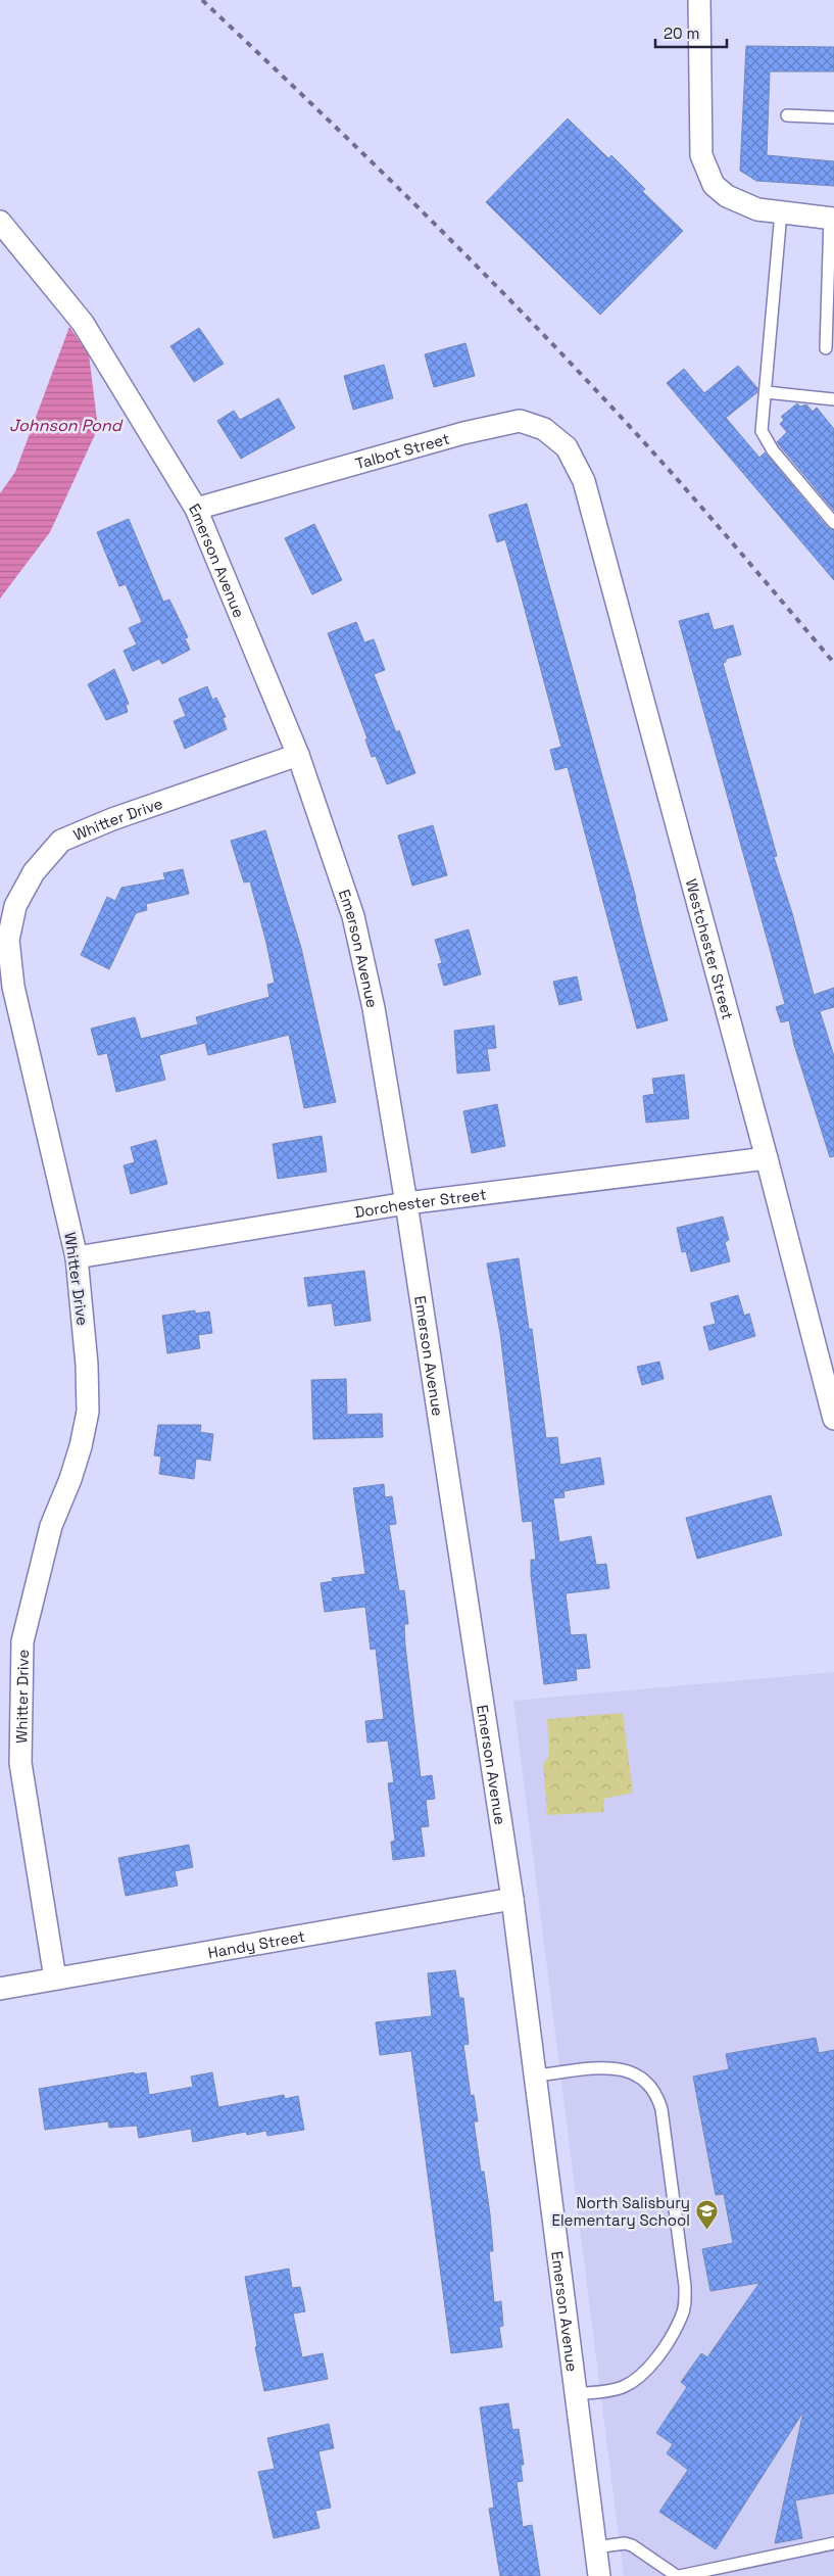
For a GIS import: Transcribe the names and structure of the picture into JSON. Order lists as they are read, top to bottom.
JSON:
{
  "streets": {
    "street": [
      "Talbot Street",
      "Emerson Avenue",
      "Whitter Drive",
      "Westchester Street",
      "Dorchester Street",
      "Handy Street"
    ]
  },
  "crossings": [
    ["Talbot Street", "Emerson Avenue"],
    ["Talbot Street", "Westchester Street"],
    ["Emerson Avenue", "Whitter Drive"],
    ["Emerson Avenue", "Dorchester Street"],
    ["Emerson Avenue", "Handy Street"],
    ["Whitter Drive", "Dorchester Street"],
    ["Whitter Drive", "Handy Street"],
    ["Westchester Street", "Dorchester Street"]
  ],
  "water": ["Johnson Pond"],
  "places": {
    "school or university": ["North Salisbury Elementary School"]
  },
  "scale_bar": "20 m"
}
